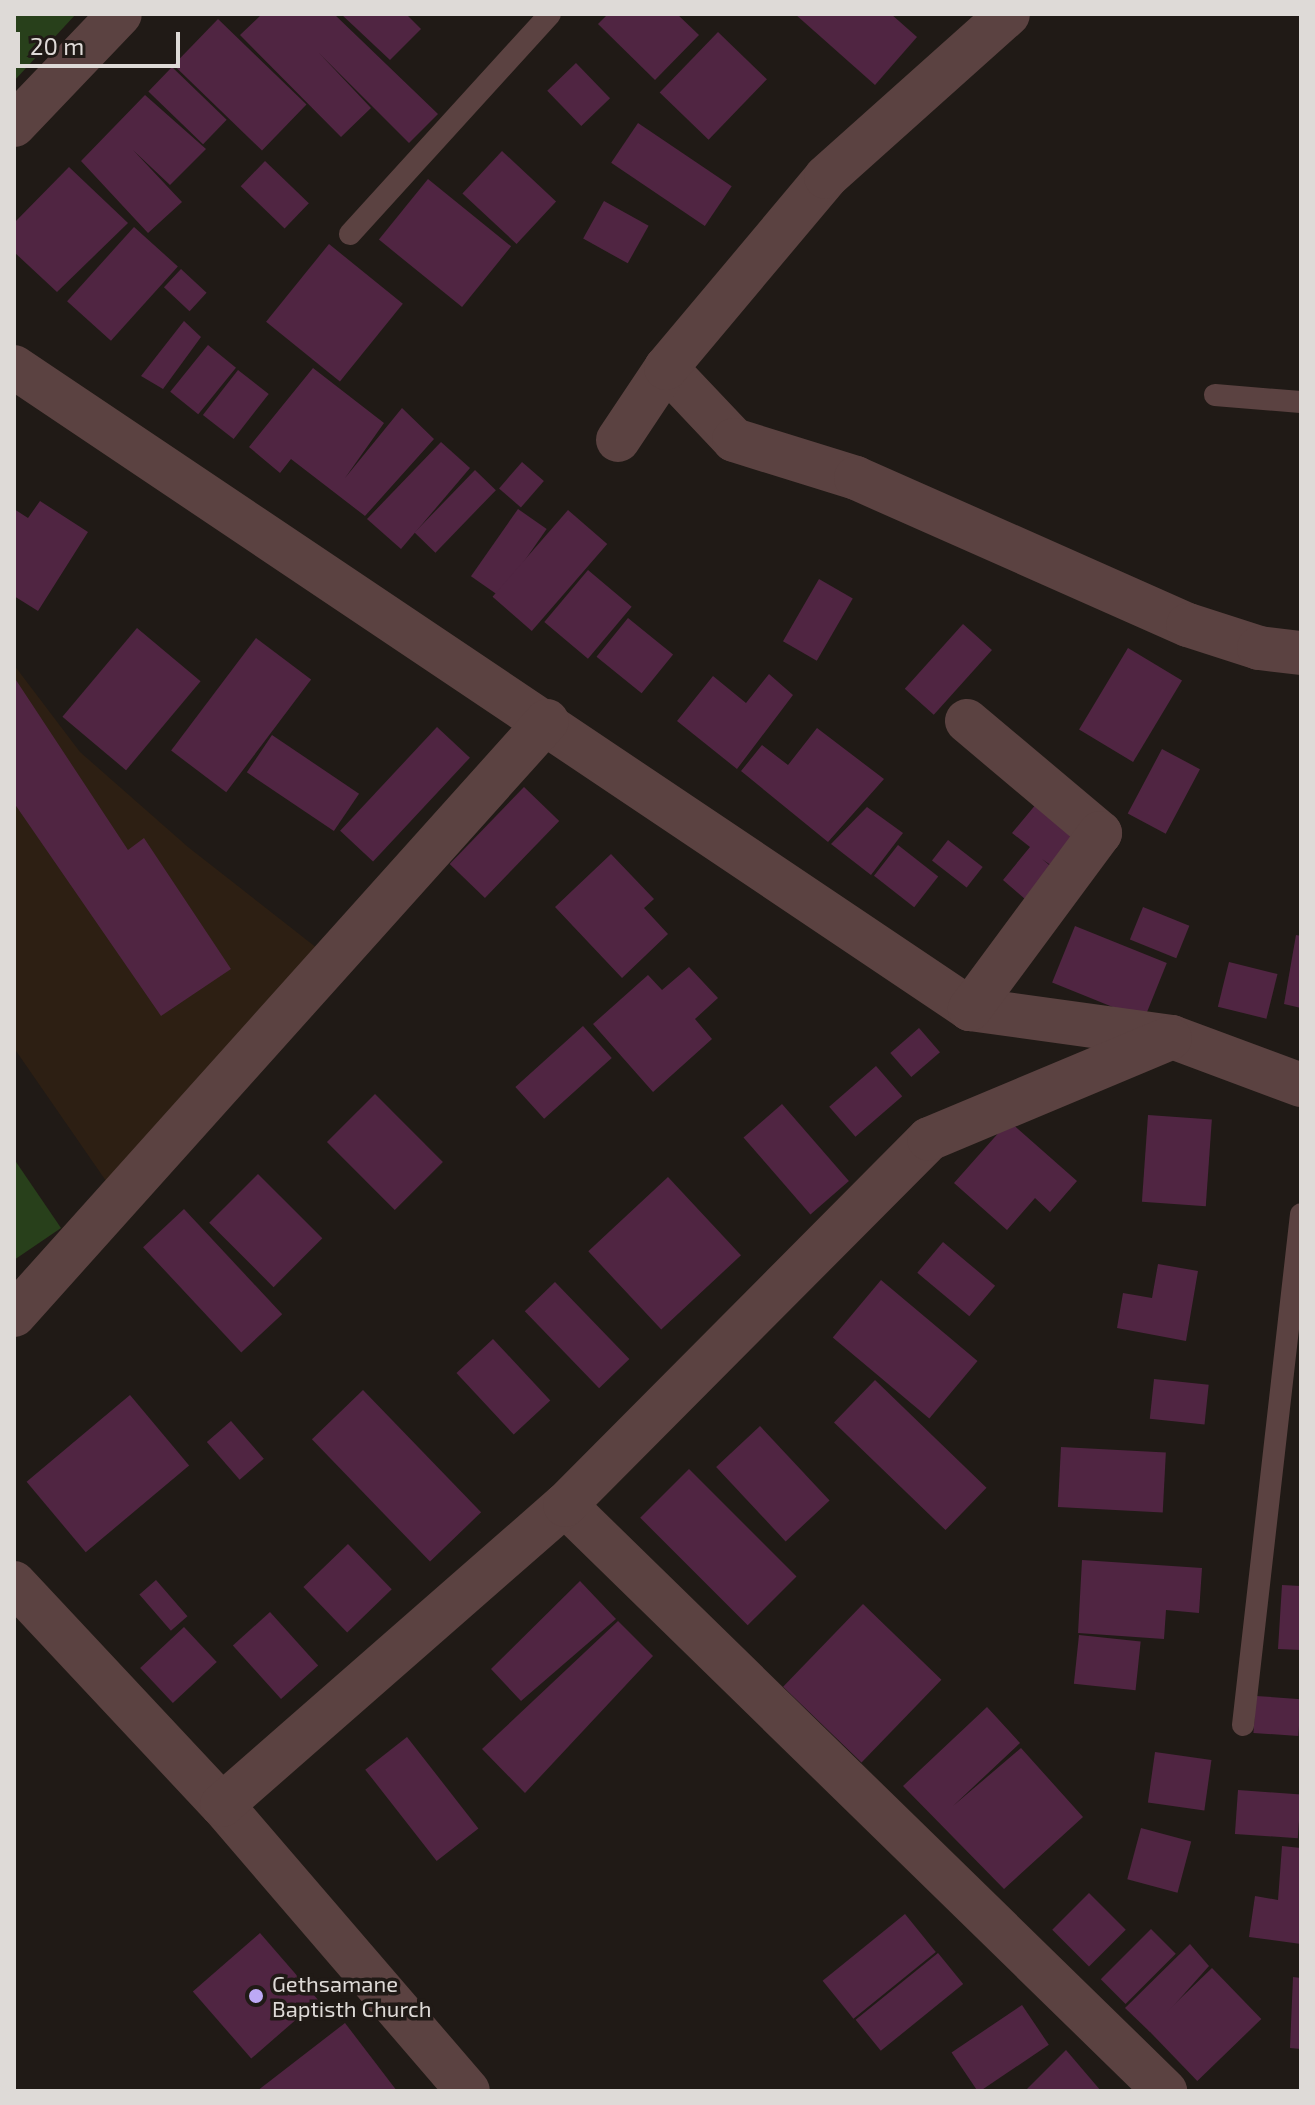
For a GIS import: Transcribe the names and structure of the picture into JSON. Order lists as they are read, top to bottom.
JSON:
{
  "places": ["Gethsamane Baptisth Church"],
  "scale_bar": "20 m"
}
